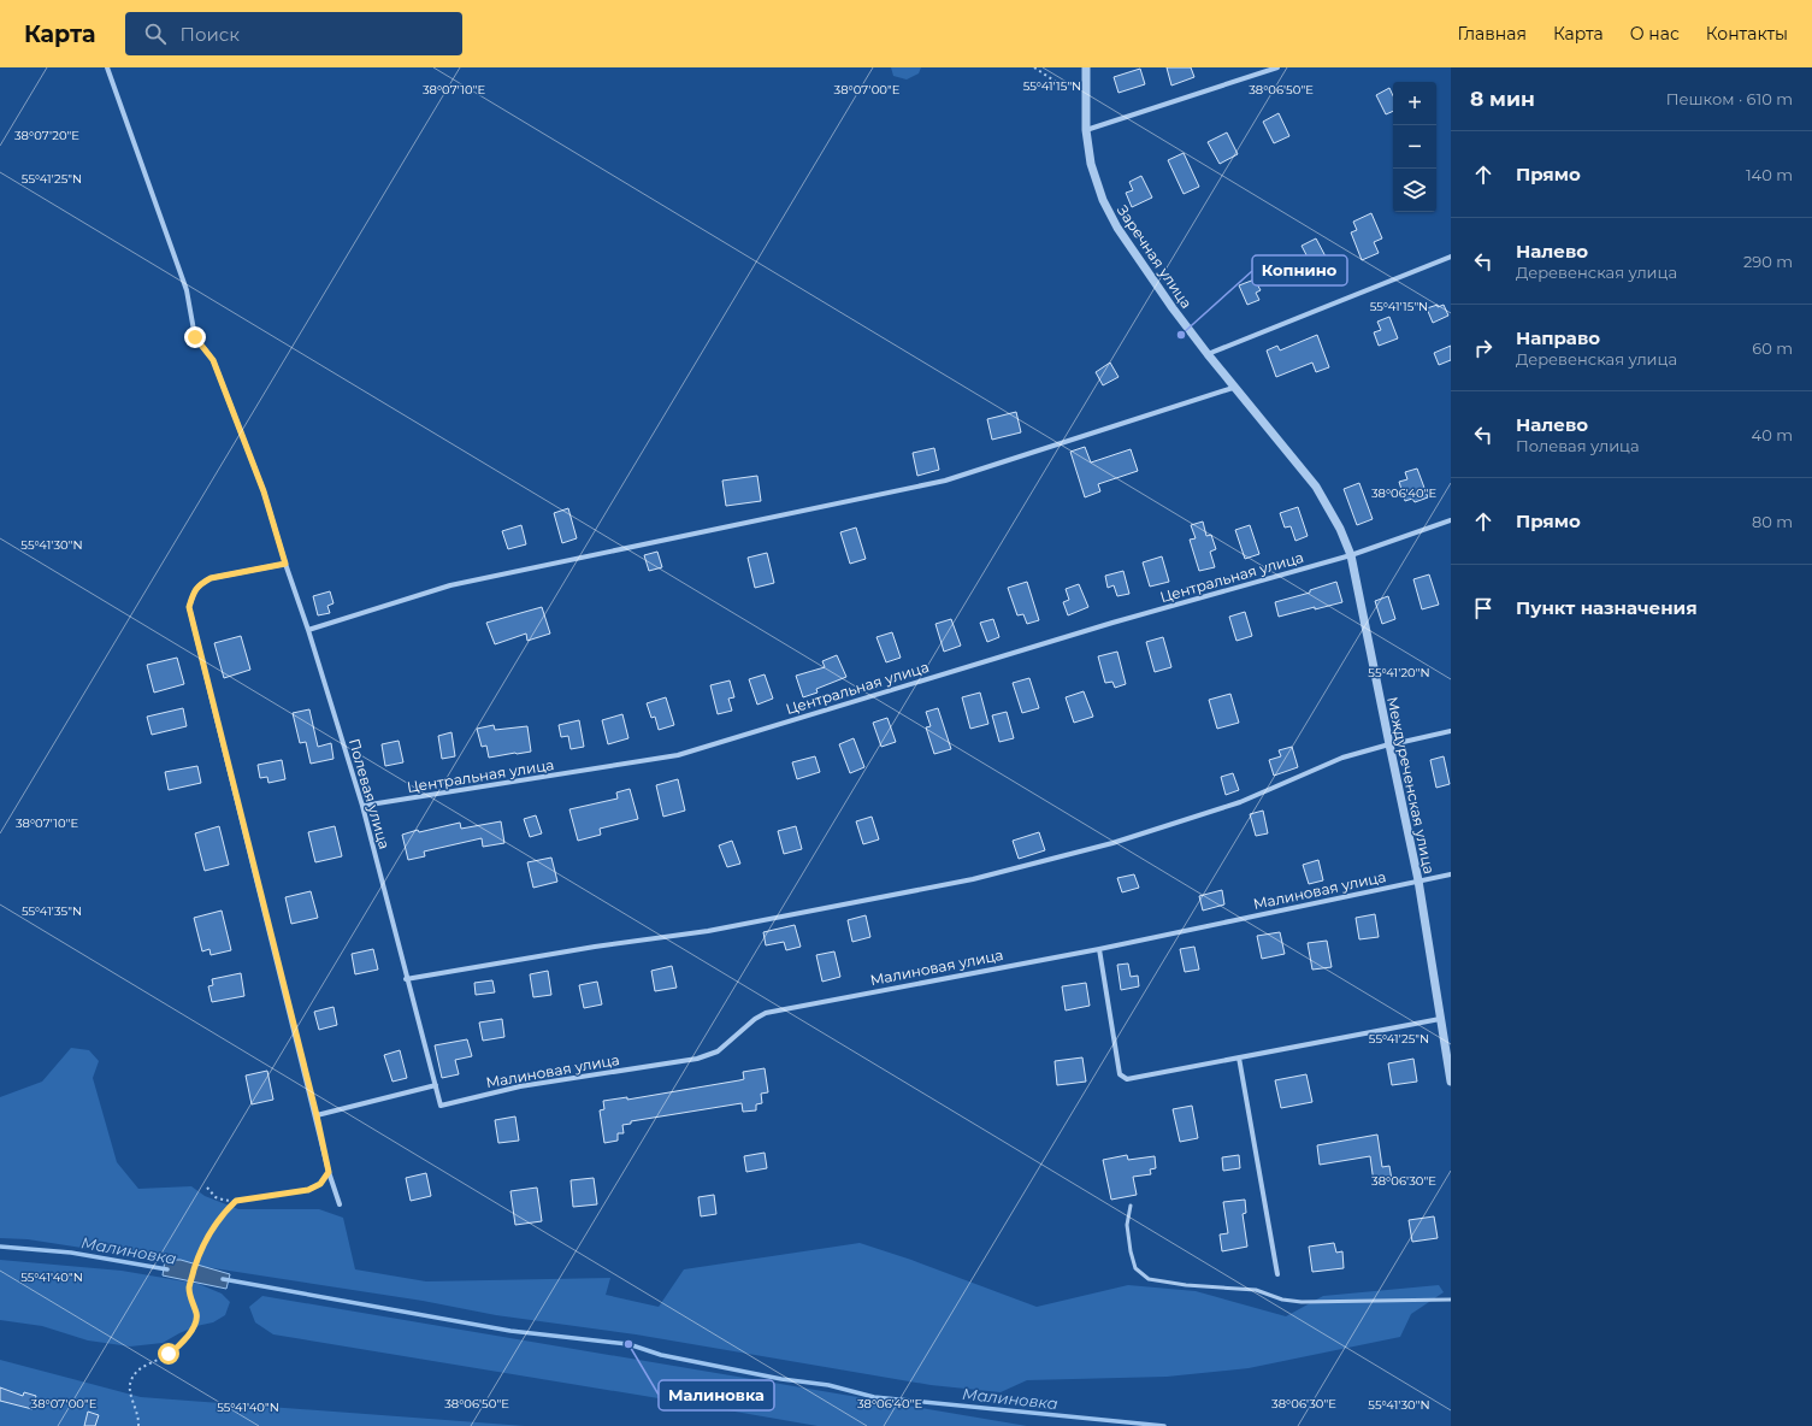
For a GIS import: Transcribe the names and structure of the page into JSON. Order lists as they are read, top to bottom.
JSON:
{
  "streets": {
    "street": [
      "Заречная улица",
      "Центральная улица",
      "Междуреченская улица",
      "Полевая улица",
      "Малиновая улица"
    ]
  },
  "crossings": [
    ["Заречная улица", "Междуреченская улица"],
    ["Центральная улица", "Междуреченская улица"],
    ["Центральная улица", "Полевая улица"],
    ["Междуреченская улица", "Малиновая улица"],
    ["Полевая улица", "Малиновая улица"]
  ],
  "water": ["Малиновка"],
  "places": ["Копнино", "Малиновка"],
  "page": {
    "header": "Карта",
    "search": "Поиск",
    "nav": [
      "Главная",
      "Карта",
      "О нас",
      "Контакты"
    ],
    "heading": ["8 мин", "Пешком · 610 m"],
    "map_buttons": ["+", "−"],
    "list": [
      ["Прямо", "140 m"],
      ["Налево", "Деревенская улица", "290 m"],
      ["Направо", "Деревенская улица", "60 m"],
      ["Налево", "Полевая улица", "40 m"],
      ["Прямо", "80 m"],
      "Пункт назначения"
    ]
  },
  "coordinates": [
    "55°41'15\"N",
    "38°07'10\"E",
    "38°07'00\"E",
    "38°06'50\"E",
    "38°07'20\"E",
    "55°41'25\"N",
    "38°06'40\"E",
    "55°41'30\"N",
    "55°41'20\"N",
    "55°41'35\"N",
    "38°06'30\"E",
    "55°41'40\"N"
  ]
}
